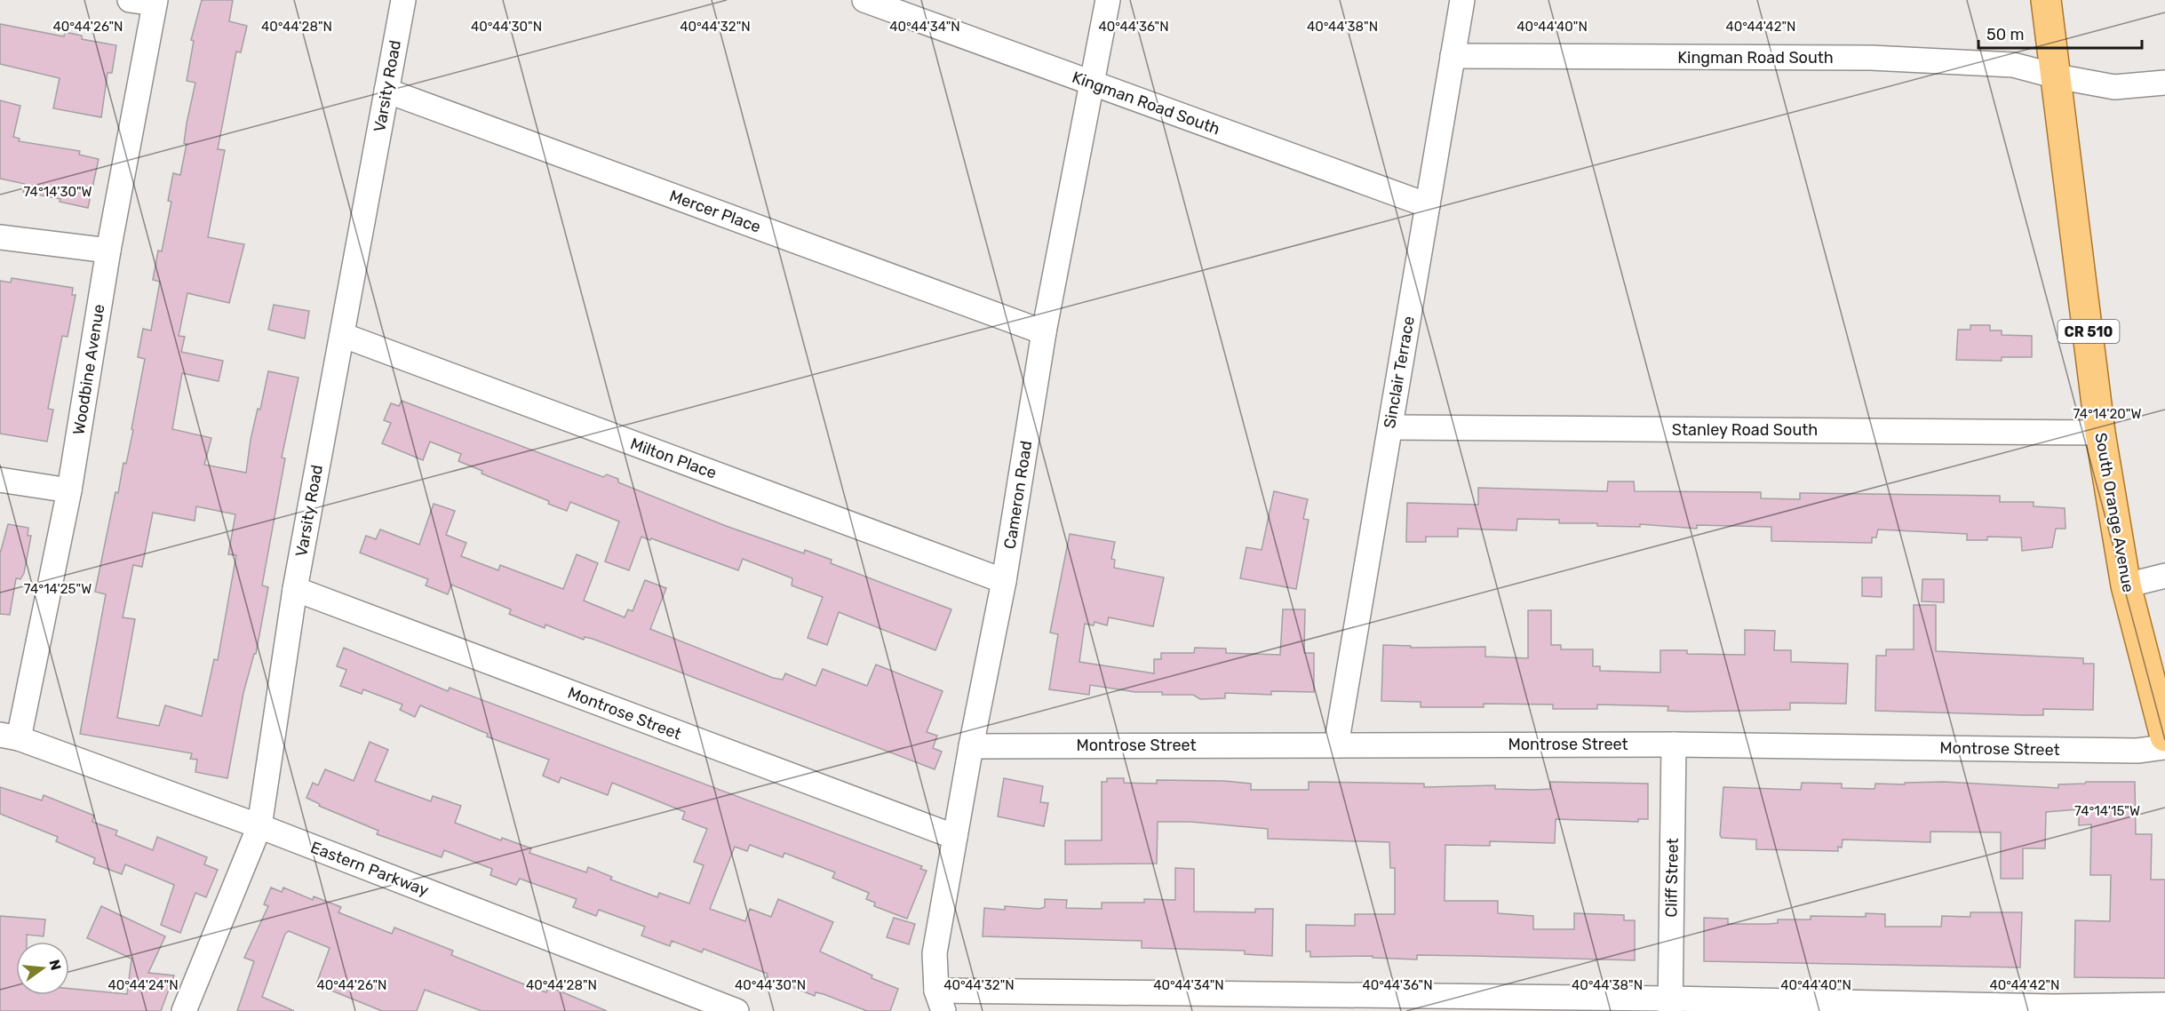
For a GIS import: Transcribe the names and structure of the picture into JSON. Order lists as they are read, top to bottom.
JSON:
{
  "streets": {
    "main road": ["CR 510", "South Orange Avenue"],
    "street": [
      "Kingman Road South",
      "Varsity Road",
      "Mercer Place",
      "Woodbine Avenue",
      "Sinclair Terrace",
      "Stanley Road South",
      "Milton Place",
      "Cameron Road",
      "Montrose Street",
      "Eastern Parkway",
      "Cliff Street"
    ]
  },
  "crossings": [
    ["Kingman Road South", "Sinclair Terrace"],
    ["Kingman Road South", "Cameron Road"],
    ["Kingman Road South", "South Orange Avenue"],
    ["Varsity Road", "Mercer Place"],
    ["Varsity Road", "Milton Place"],
    ["Varsity Road", "Montrose Street"],
    ["Varsity Road", "Eastern Parkway"],
    ["Mercer Place", "Cameron Road"],
    ["Woodbine Avenue", "Eastern Parkway"],
    ["Sinclair Terrace", "Stanley Road South"],
    ["Sinclair Terrace", "Montrose Street"],
    ["Stanley Road South", "South Orange Avenue"],
    ["Milton Place", "Cameron Road"],
    ["Cameron Road", "Montrose Street"],
    ["Montrose Street", "Cliff Street"]
  ],
  "scale_bar": "50 m",
  "north": "right",
  "coordinates": [
    "40°44'26\"N",
    "40°44'28\"N",
    "40°44'32\"N",
    "40°44'34\"N",
    "40°44'36\"N",
    "40°44'30\"N",
    "40°44'38\"N",
    "40°44'40\"N",
    "40°44'42\"N",
    "74°14'30\"W",
    "74°14'20\"W",
    "74°14'25\"W",
    "74°14'15\"W",
    "40°44'24\"N"
  ]
}
